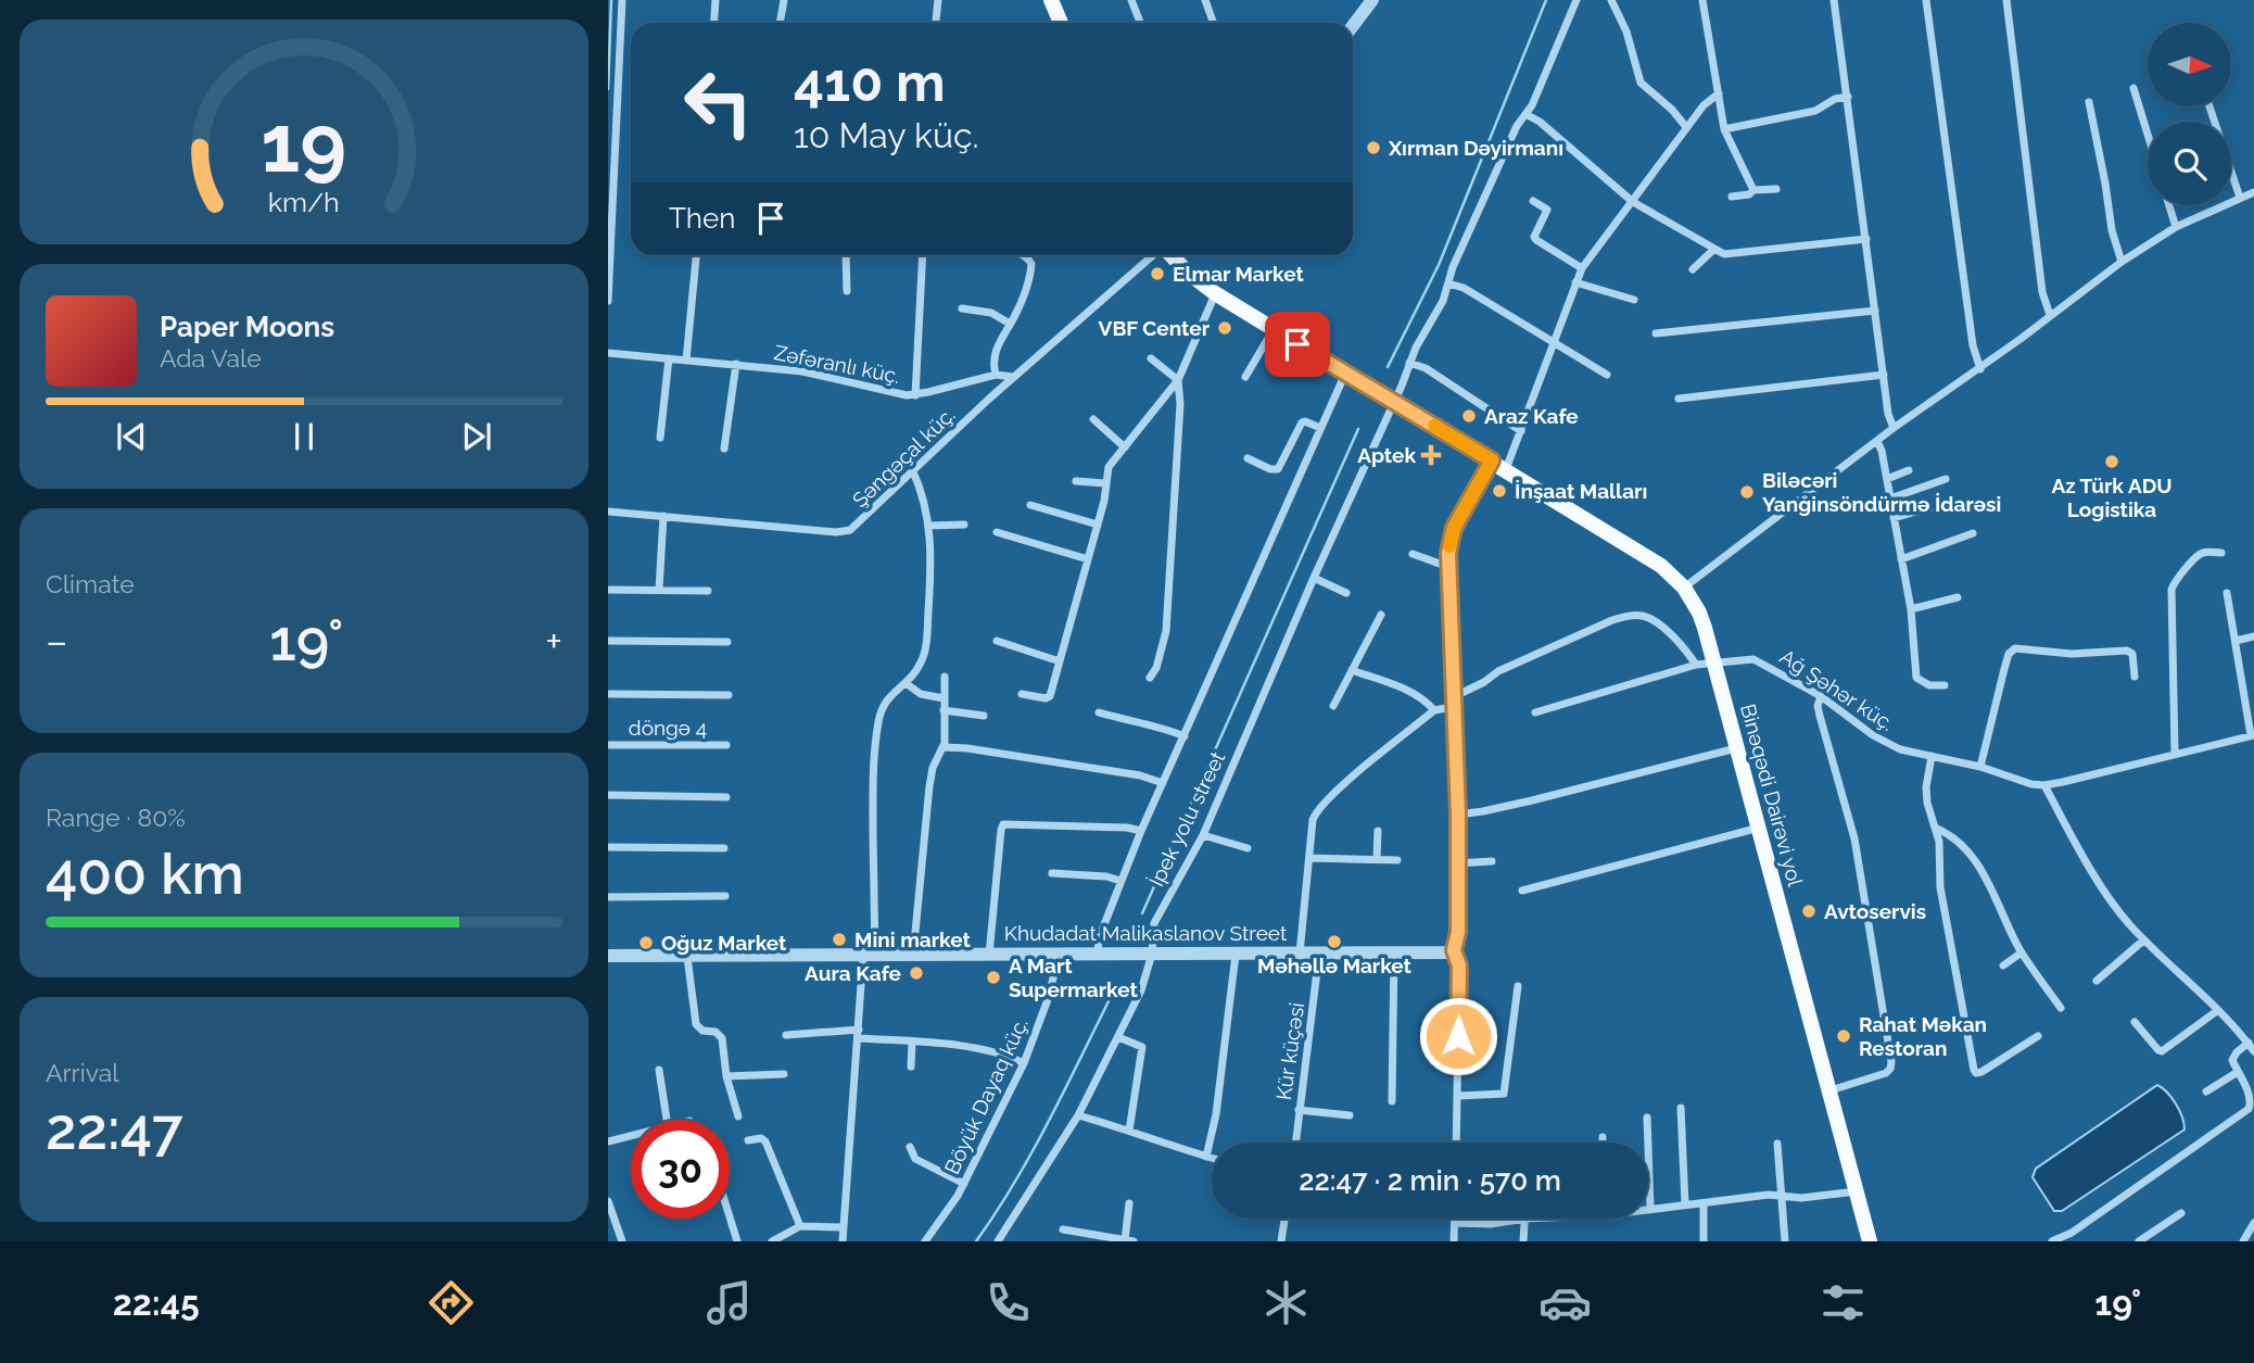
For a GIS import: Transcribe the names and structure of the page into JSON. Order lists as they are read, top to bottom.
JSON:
{
  "streets": {
    "main road": ["Binəqədi Dairəvi yol"],
    "street": [
      "Zəfəranlı küç.",
      "Şəngəçal küç.",
      "Ağ Şəhər küç.",
      "döngə 4",
      "İpek yolu street",
      "Khudadat Malikaslanov Street",
      "Kür küçəsi",
      "Böyük Dayaq küç."
    ]
  },
  "crossings": [
    ["Zəfəranlı küç.", "Şəngəçal küç."],
    ["Ağ Şəhər küç.", "Binəqədi Dairəvi yol"],
    ["Binəqədi Dairəvi yol", "İpek yolu street"],
    ["İpek yolu street", "Khudadat Malikaslanov Street"],
    ["Khudadat Malikaslanov Street", "Kür küçəsi"],
    ["Khudadat Malikaslanov Street", "Böyük Dayaq küç."]
  ],
  "places": {
    "other": [
      "Xırman Dəyirmanı",
      "Elmar Market",
      "VBF Center",
      "Araz Kafe",
      "Az Türk ADU Logistika",
      "İnşaat Malları",
      "Biləcəri Yanğinsöndürmə İdarəsi",
      "Avtoservis",
      "Mini market",
      "Məhəllə Market",
      "Oğuz Market",
      "Aura Kafe",
      "A Mart Supermarket",
      "Rahat Məkan Restoran"
    ],
    "health": ["Aptek"]
  },
  "north": "right",
  "page": {
    "turn": ["410 m", "10 May küç."],
    "then": "Then",
    "song": ["Paper Moons", "Ada Vale"],
    "tile": [
      "Climate",
      ["Range · 80%", "400 km"],
      ["Arrival", "22:47"]
    ],
    "heat": ["−", "19°", "+"],
    "limit": "30",
    "trip": "22:47 · 2 min · 570 m",
    "tabs": ["22:45", "19°"],
    "gauge": ["19", "km/h"]
  }
}
